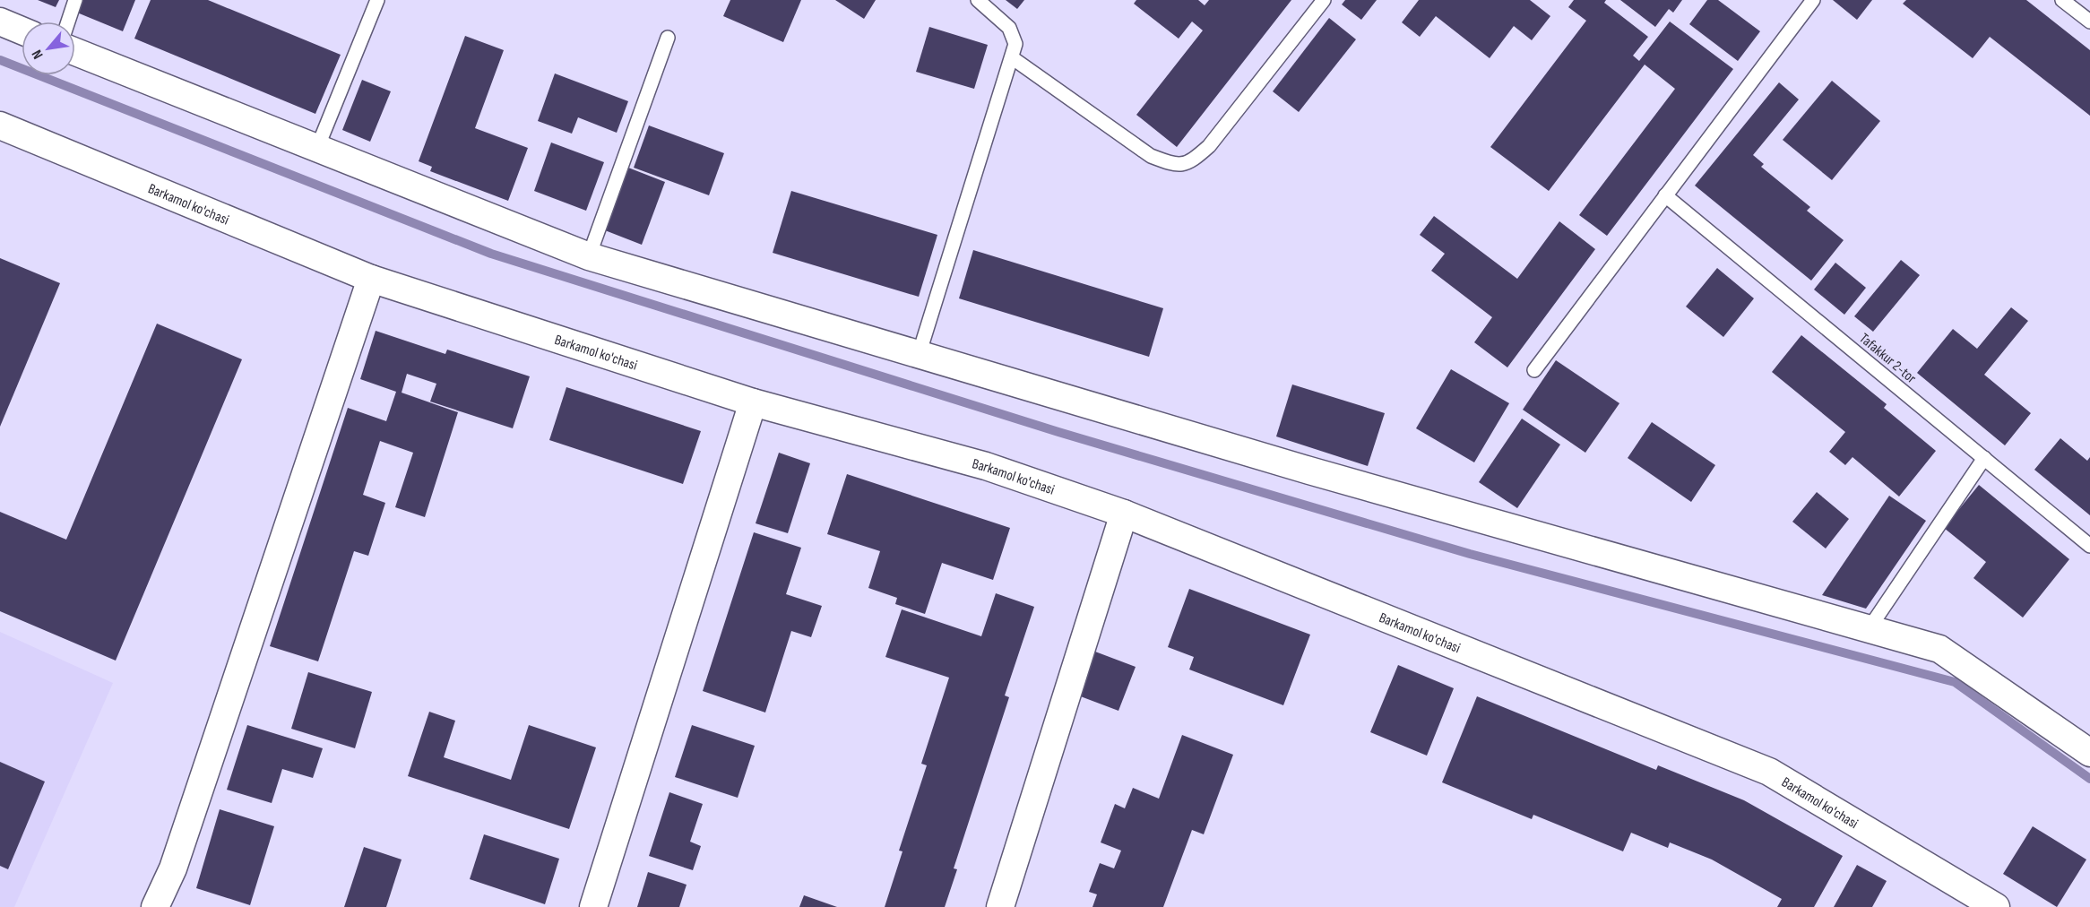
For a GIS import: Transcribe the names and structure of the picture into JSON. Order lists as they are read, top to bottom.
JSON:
{
  "streets": {
    "street": ["Barkamol ko'chasi"],
    "lane": ["Tafakkur 2-tor"]
  },
  "north": "bottom left"
}
